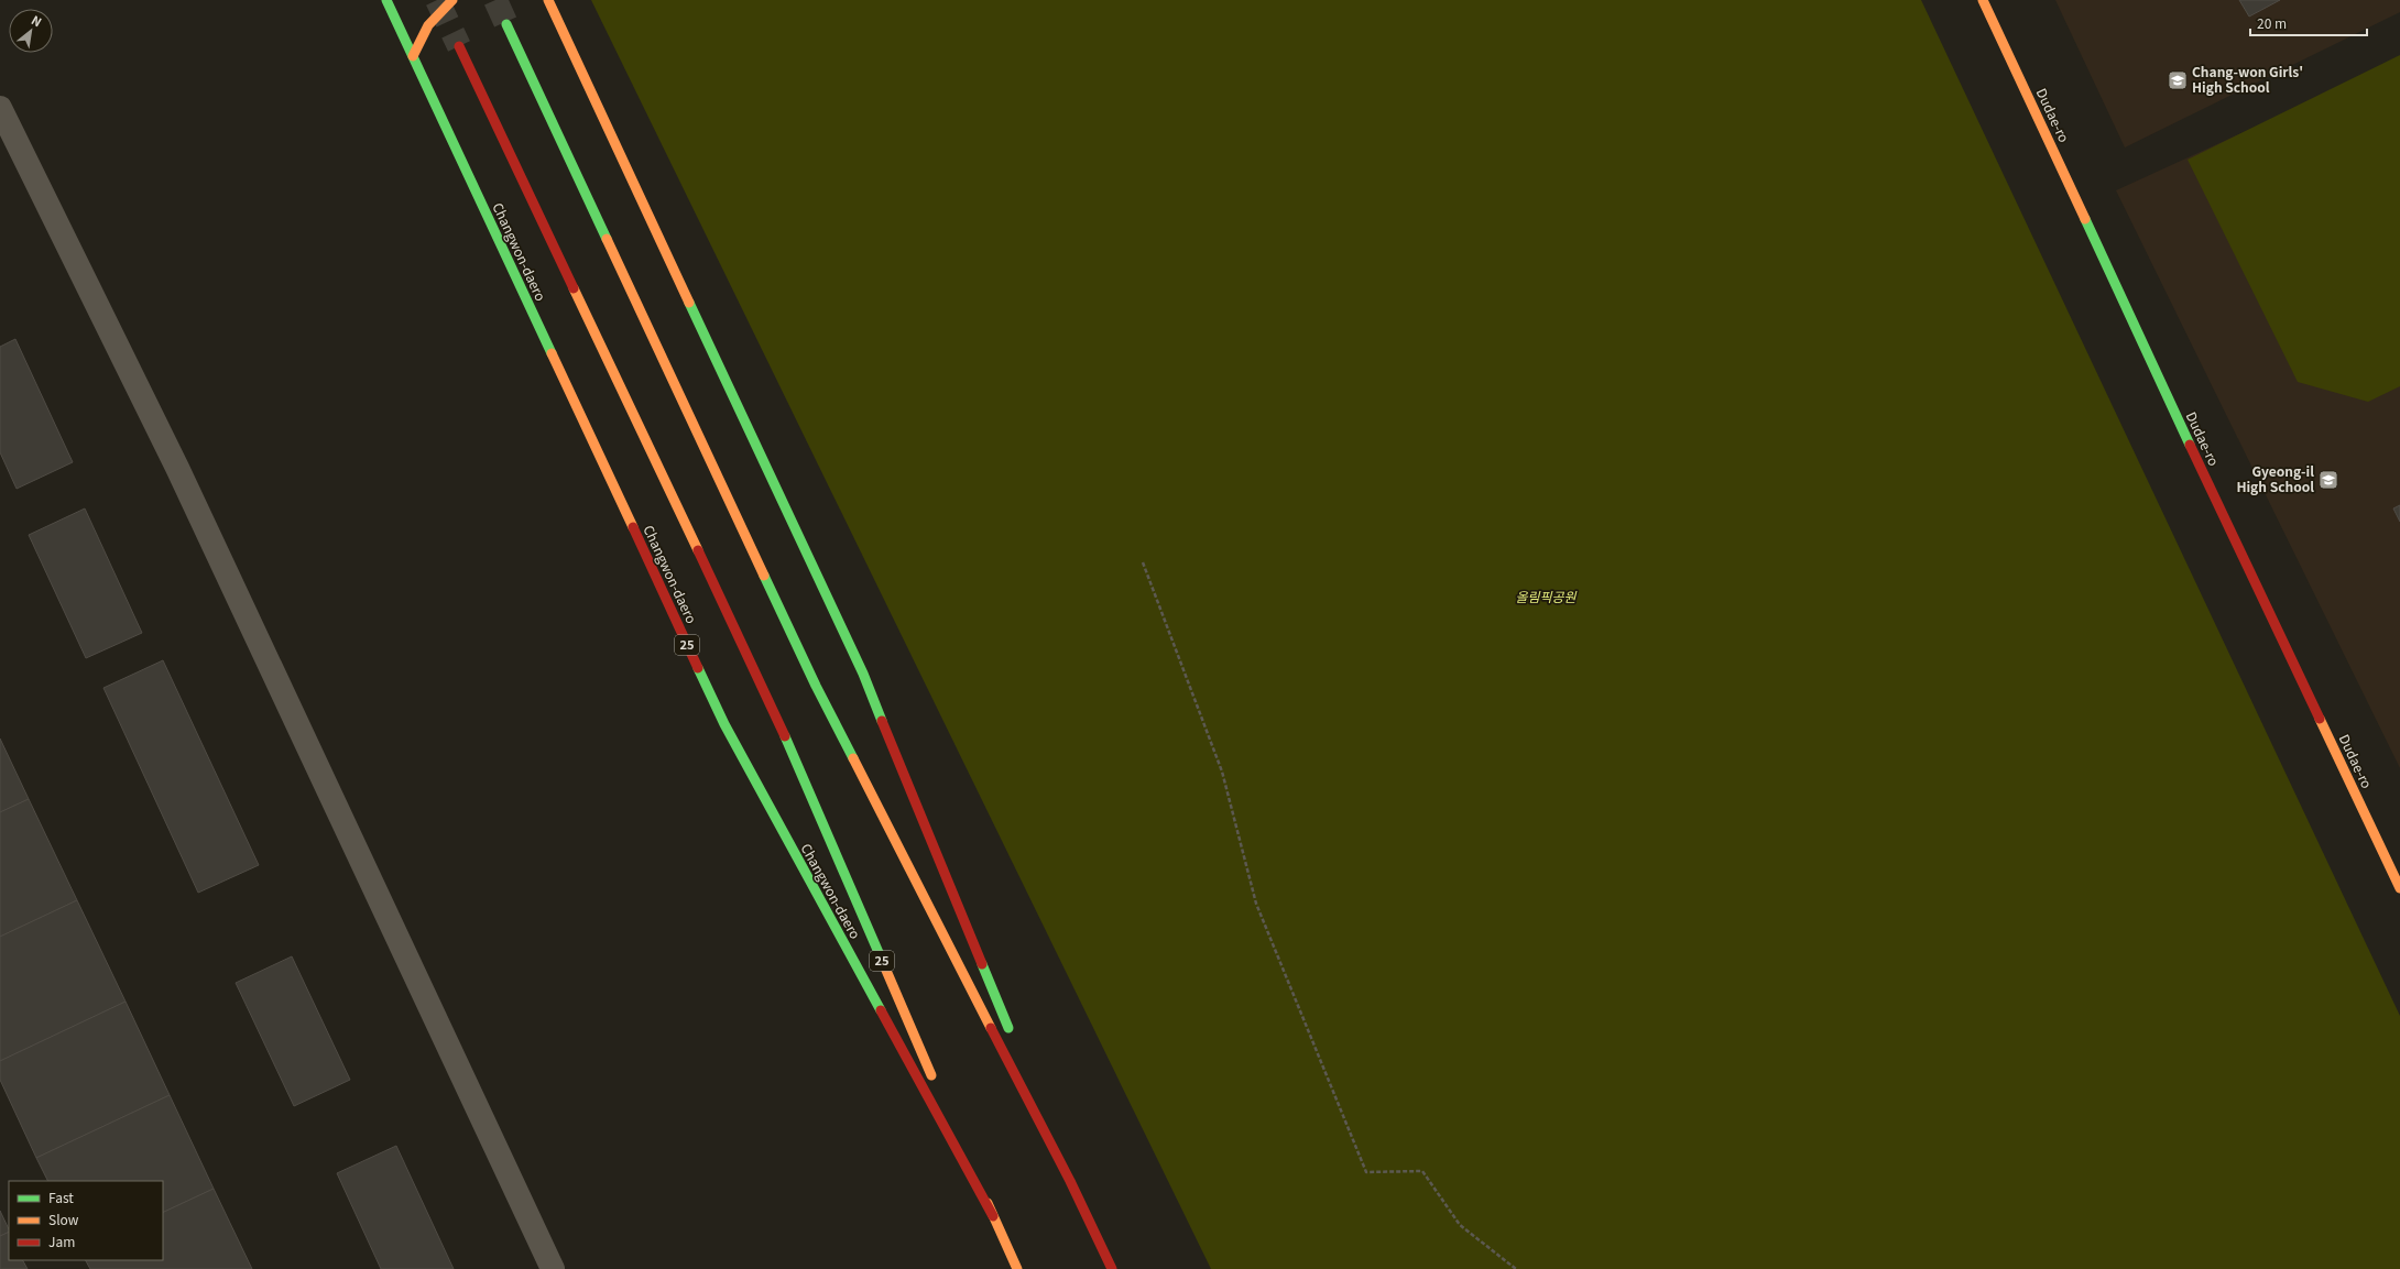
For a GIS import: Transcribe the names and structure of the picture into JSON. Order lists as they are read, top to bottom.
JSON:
{
  "streets": {
    "main road": ["Dudae-ro", "Changwon-daero", "25"]
  },
  "parks": ["올림픽공원"],
  "places": {
    "school or university": ["Chang-won Girls' High School", "Gyeong-il High School"]
  },
  "legend": ["Fast", "Slow", "Jam"],
  "scale_bar": "20 m",
  "north": "top right"
}
